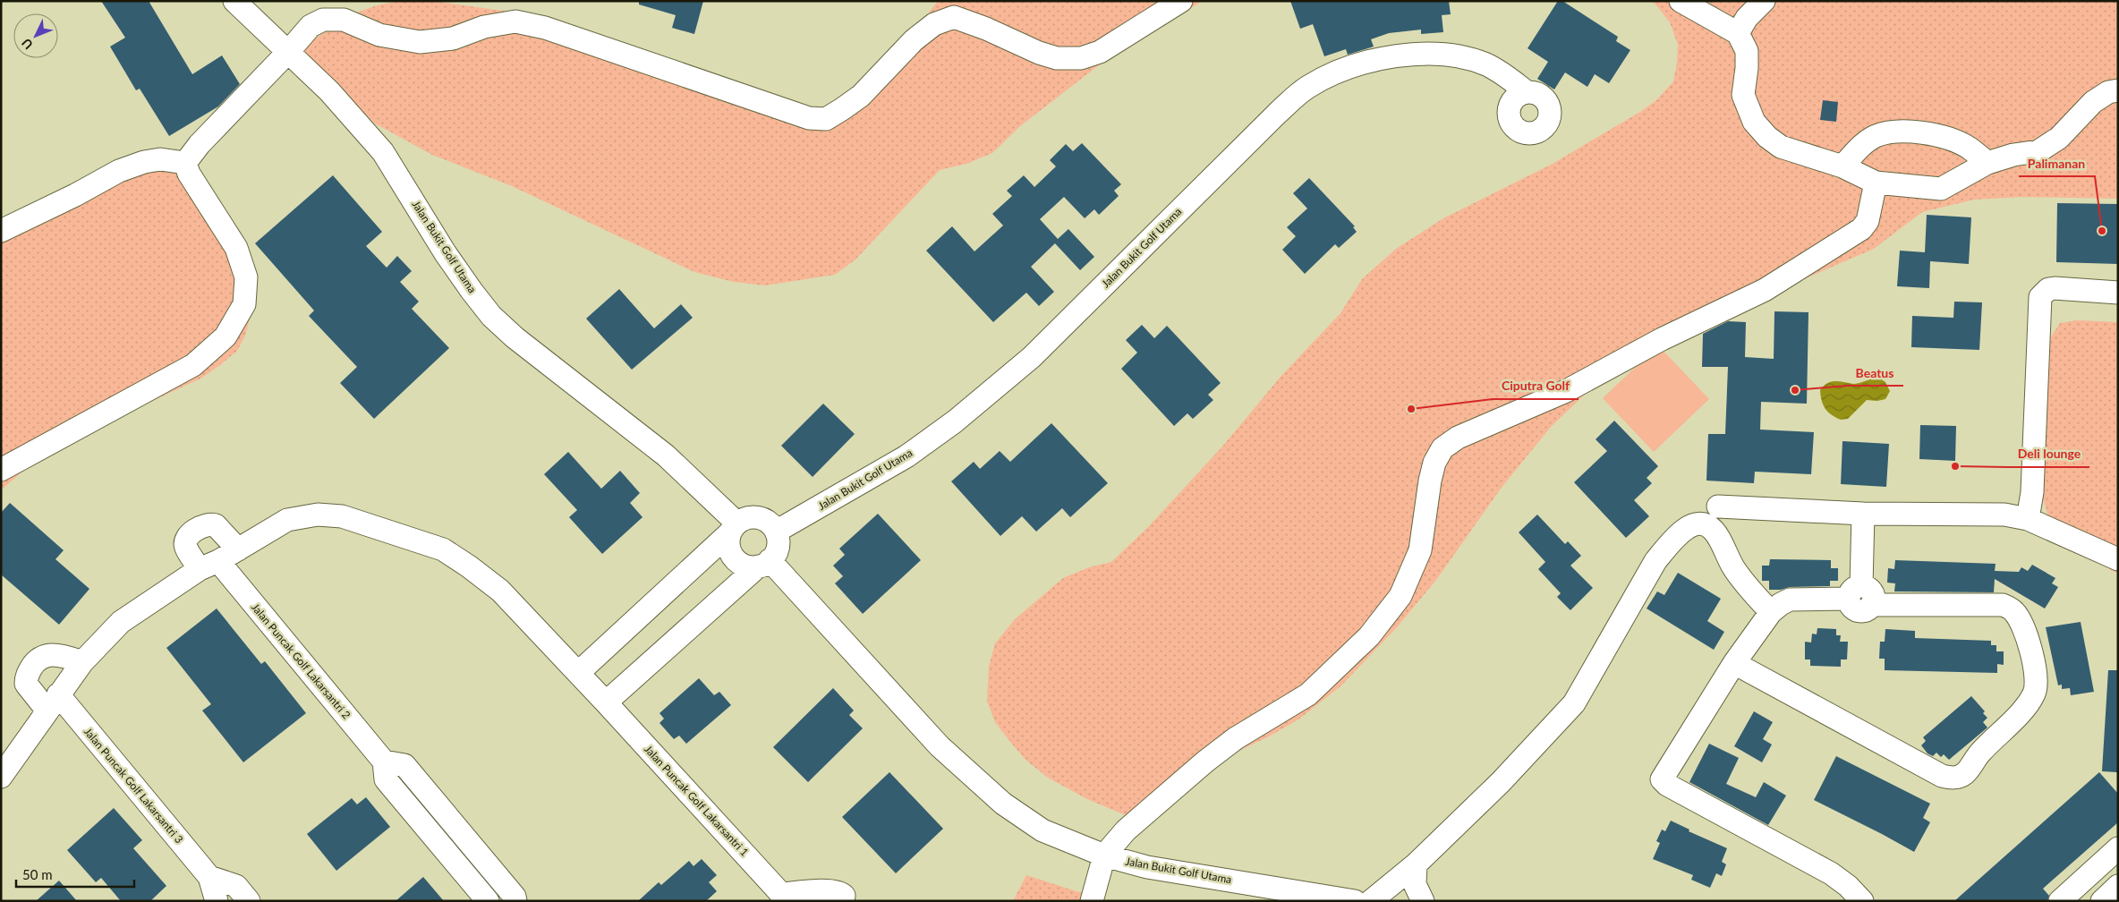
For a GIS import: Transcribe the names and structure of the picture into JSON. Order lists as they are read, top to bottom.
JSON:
{
  "streets": {
    "street": [
      "Jalan Bukit Golf Utama",
      "Jalan Puncak Golf Lakarsantri 2",
      "Jalan Puncak Golf Lakarsantri 3",
      "Jalan Puncak Golf Lakarsantri 1"
    ]
  },
  "crossings": [
    ["Jalan Puncak Golf Lakarsantri 2", "Jalan Puncak Golf Lakarsantri 1"],
    ["Jalan Puncak Golf Lakarsantri 3", "Jalan Puncak Golf Lakarsantri 1"]
  ],
  "places": [
    "Palimanan",
    "Beatus",
    "Ciputra Golf",
    "Deli lounge"
  ],
  "scale_bar": "50 m",
  "north": "bottom left"
}
